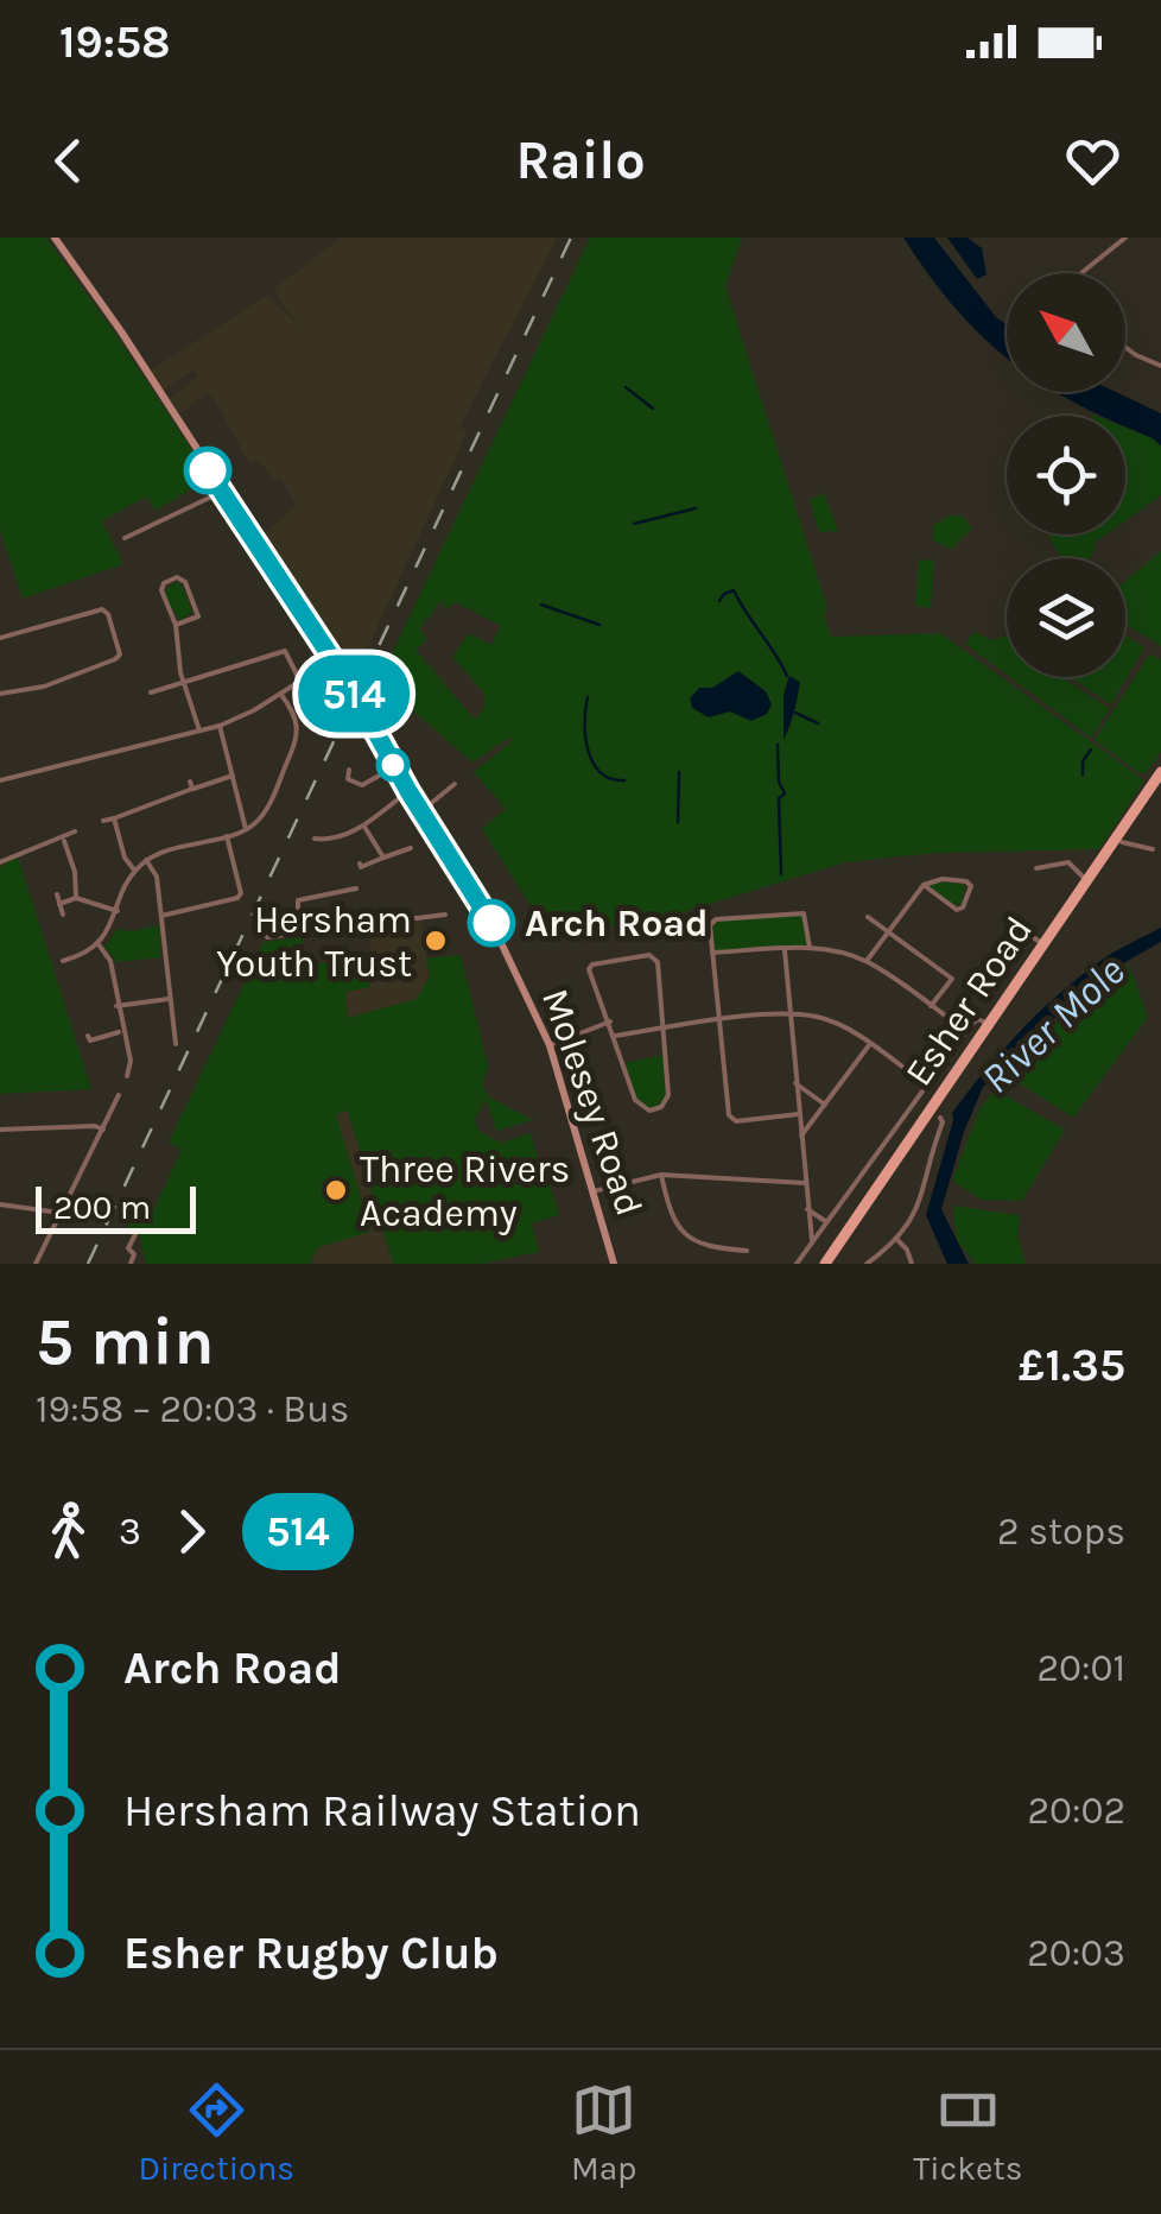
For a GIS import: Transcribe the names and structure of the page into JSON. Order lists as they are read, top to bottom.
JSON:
{
  "streets": {
    "main road": ["Esher Road"],
    "street": ["Molesey Road"]
  },
  "water": ["River Mole"],
  "places": ["Arch Road", "Hersham Youth Trust", "Three Rivers Academy"],
  "lines": ["bus line 514"],
  "scale_bar": "200 m",
  "north": "top left",
  "page": {
    "status": "19:58",
    "header": "Railo",
    "on_map": "514",
    "scale": "200 m",
    "heading": ["5 min", "19:58 – 20:03 · Bus", "£1.35"],
    "legs": ["3", "514", "2 stops"],
    "list": [
      {
        "name": "Arch Road",
        "value": "20:01"
      },
      {
        "name": "Hersham Railway Station",
        "value": "20:02"
      },
      {
        "name": "Esher Rugby Club",
        "value": "20:03"
      }
    ],
    "tabs": ["Directions", "Map", "Tickets"]
  }
}
